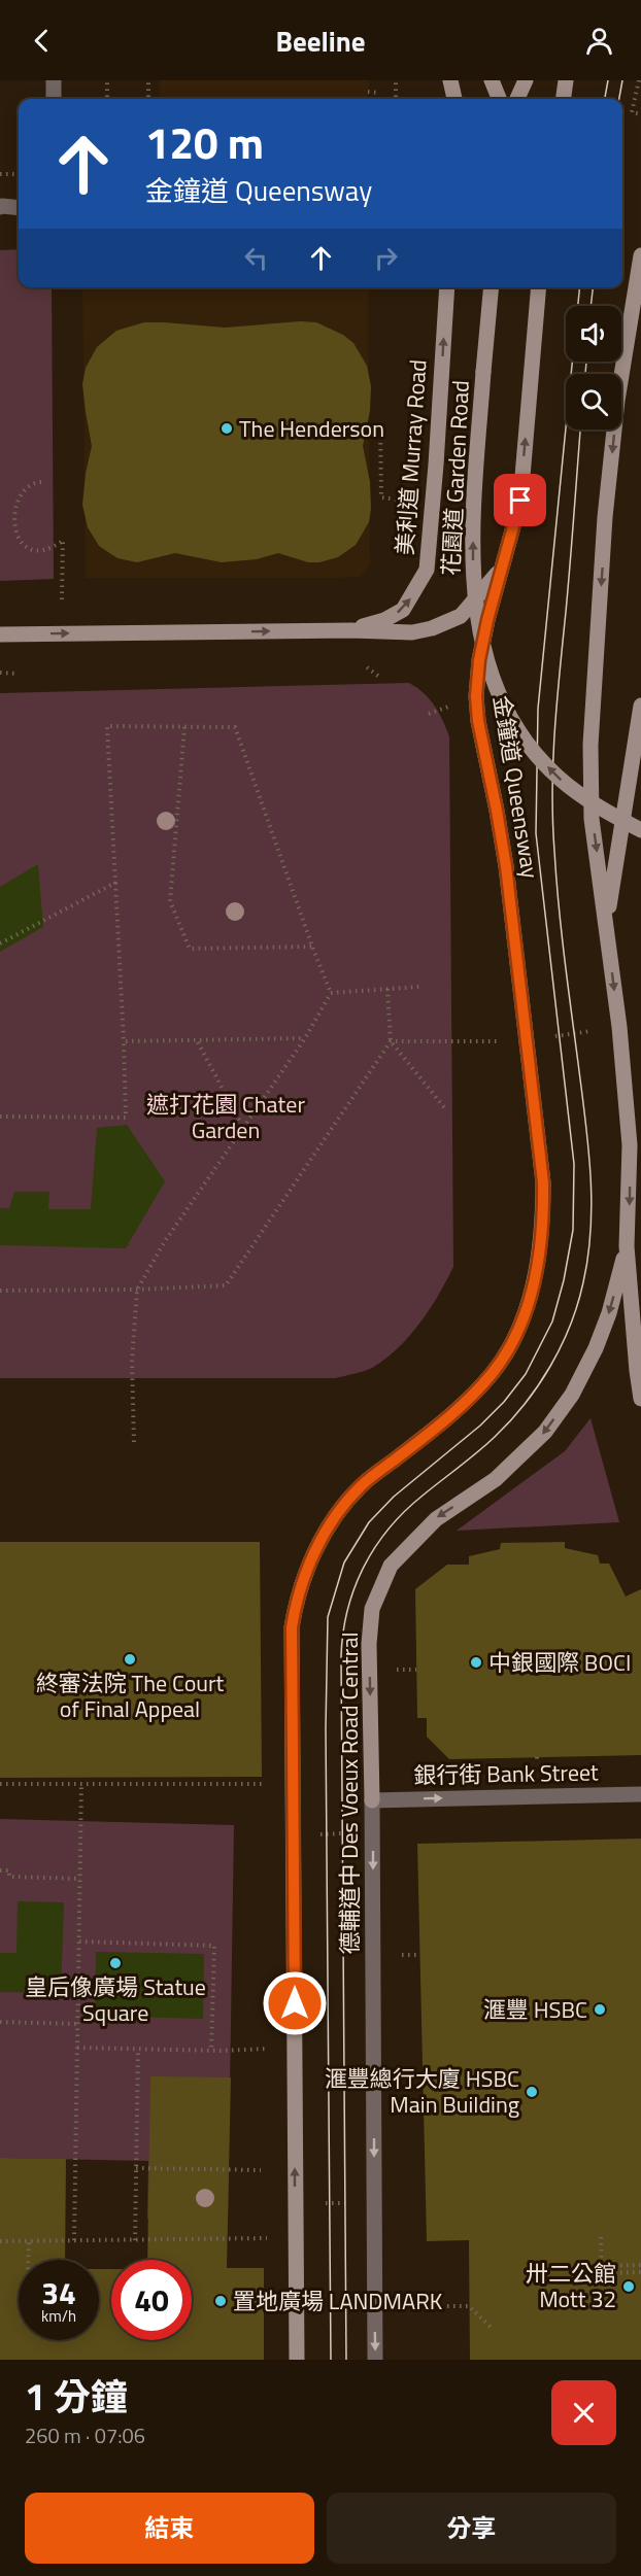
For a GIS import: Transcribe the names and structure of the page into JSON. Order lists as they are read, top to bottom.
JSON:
{
  "streets": {
    "street": [
      "美利道 Murray Road",
      "花園道 Garden Road",
      "金鐘道 Queensway",
      "銀行街 Bank Street",
      "德輔道中 Des Voeux Road Central"
    ]
  },
  "crossings": [
    ["美利道 Murray Road", "金鐘道 Queensway"],
    ["銀行街 Bank Street", "德輔道中 Des Voeux Road Central"]
  ],
  "one_way": ["銀行街 Bank Street"],
  "parks": ["遮打花園 Chater Garden"],
  "places": [
    "The Henderson",
    "終審法院 The Court of Final Appeal",
    "中銀國際 BOCI",
    "皇后像廣場 Statue Square",
    "滙豐 HSBC",
    "滙豐總行大廈 HSBC Main Building",
    "卅二公館 Mott 32",
    "置地廣場 LANDMARK"
  ],
  "page": {
    "header": "Beeline",
    "turn": ["120 m", "金鐘道 Queensway"],
    "speed": "34 km/h",
    "limit": "40",
    "heading": ["1 分鐘", "260 m · 07:06"],
    "buttons": ["結束", "分享"]
  }
}
